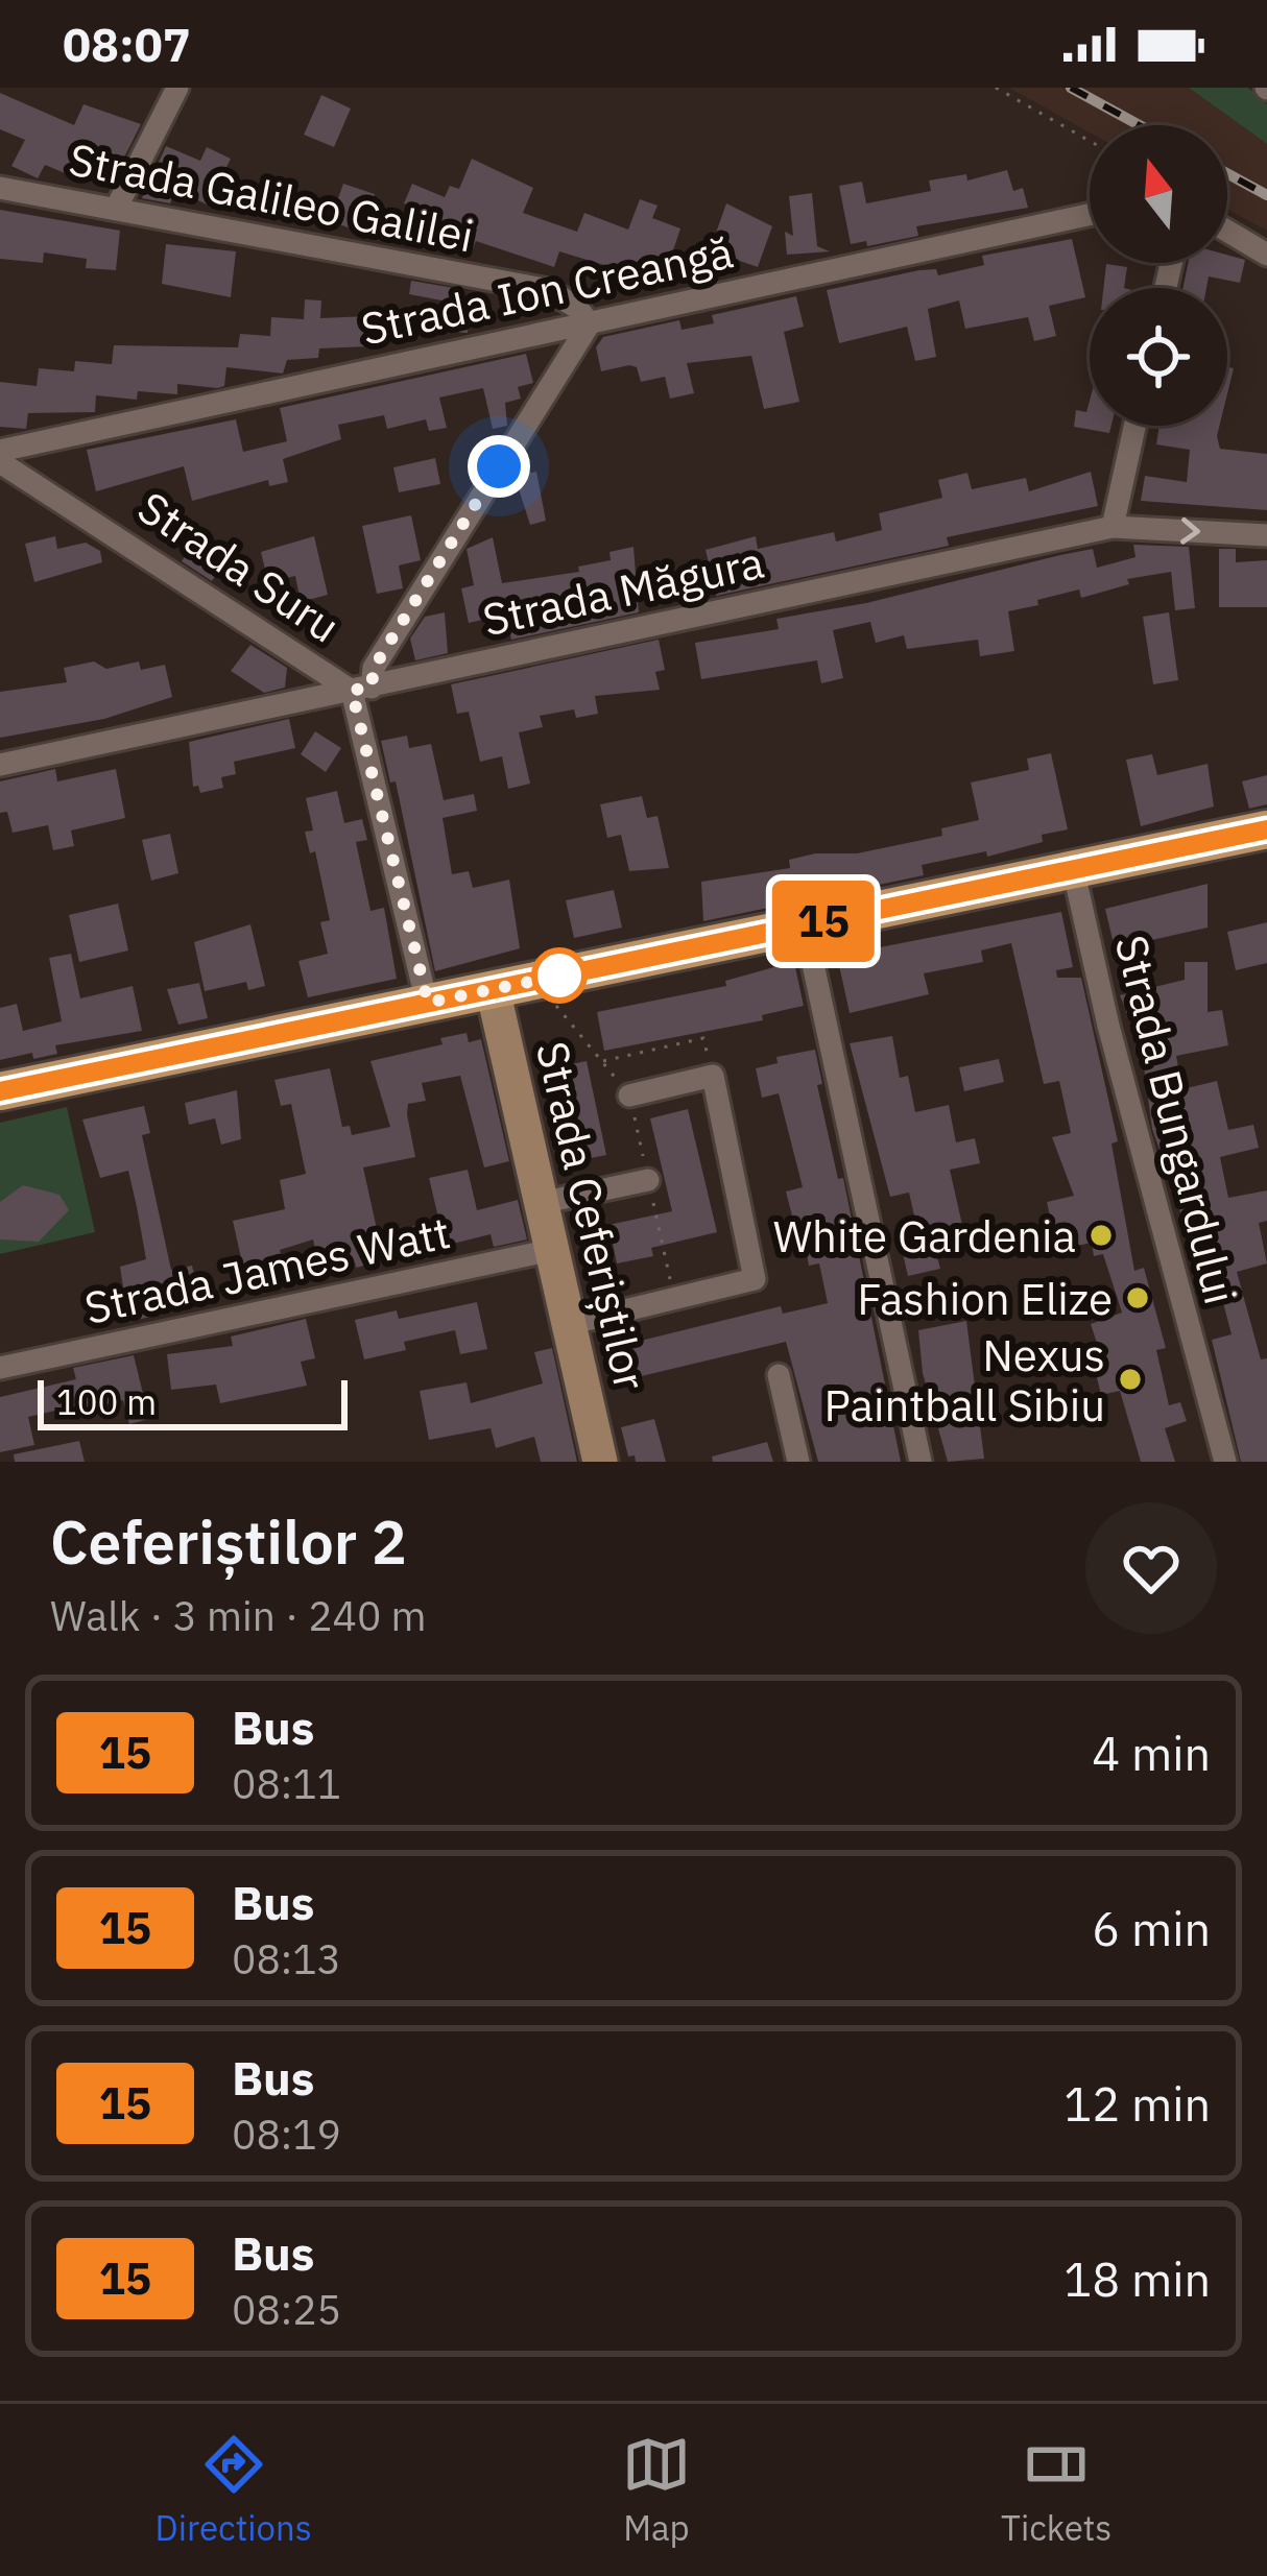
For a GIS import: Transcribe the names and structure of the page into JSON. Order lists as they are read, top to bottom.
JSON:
{
  "streets": {
    "street": [
      "Strada Galileo Galilei",
      "Strada Ion Creangă",
      "Strada Suru",
      "Strada Măgura",
      "Strada Bungardului",
      "Strada Ceferiștilor",
      "Strada James Watt"
    ]
  },
  "crossings": [
    ["Strada Galileo Galilei", "Strada Ion Creangă"],
    ["Strada Suru", "Strada Măgura"],
    ["Strada Ceferiștilor", "Strada James Watt"]
  ],
  "places": ["White Gardenia", "Fashion Elize", "Nexus Paintball Sibiu"],
  "lines": ["bus line 15"],
  "scale_bar": "100 m",
  "north": "top",
  "page": {
    "status": "08:07",
    "on_map": "15",
    "scale": "100 m",
    "heading": ["Ceferiștilor 2", "Walk · 3 min · 240 m"],
    "list": [
      {
        "mark": "15",
        "name": "Bus",
        "note": "08:11",
        "value": "4 min"
      },
      {
        "mark": "15",
        "name": "Bus",
        "note": "08:13",
        "value": "6 min"
      },
      {
        "mark": "15",
        "name": "Bus",
        "note": "08:19",
        "value": "12 min"
      },
      {
        "mark": "15",
        "name": "Bus",
        "note": "08:25",
        "value": "18 min"
      }
    ],
    "tabs": ["Directions", "Map", "Tickets"]
  }
}
